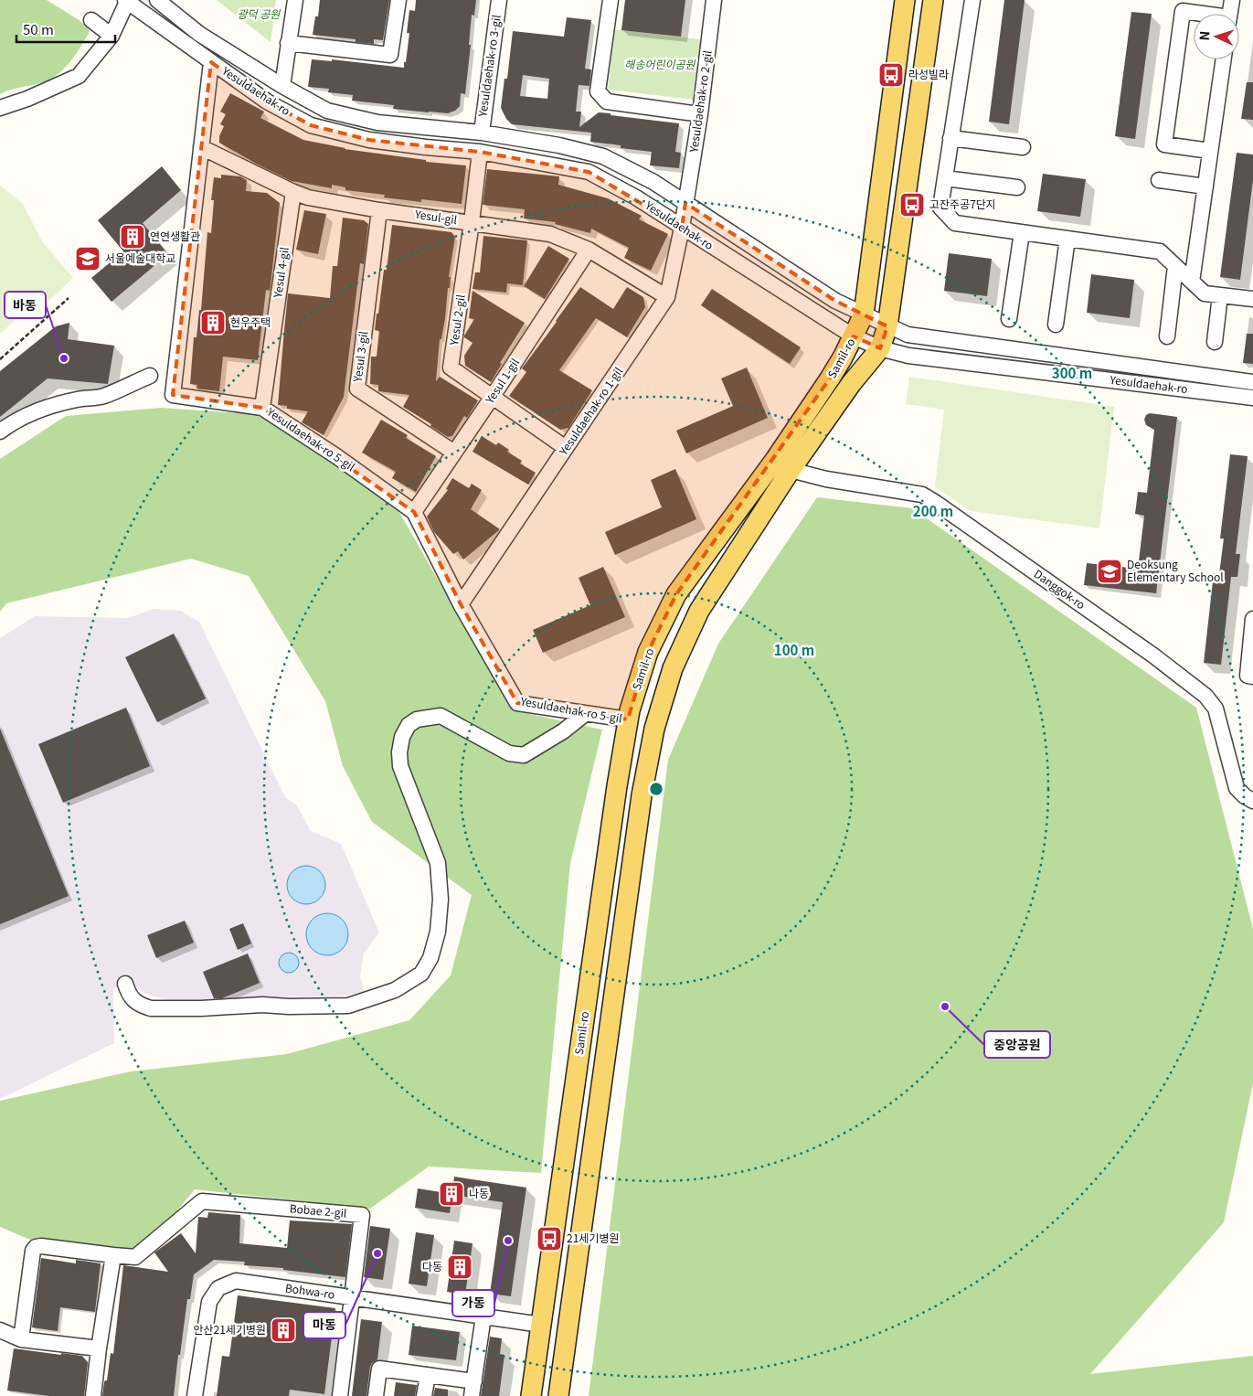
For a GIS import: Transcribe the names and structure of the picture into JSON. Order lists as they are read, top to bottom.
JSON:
{
  "streets": {
    "main road": ["Samil-ro"],
    "street": [
      "Yesuldaehak-ro 3-gil",
      "Yesuldaehak-ro",
      "Yesuldaehak-ro 2-gil",
      "Yesul-gil",
      "Yesul 4-gil",
      "Yesul 2-gil",
      "Yesul 3-gil",
      "Yesul 1-gil",
      "Yesuldaehak-ro 1-gil",
      "Yesuldaehak-ro 5-gil",
      "Danggok-ro",
      "Bobae 2-gil",
      "Bohwa-ro"
    ]
  },
  "crossings": [
    ["Yesuldaehak-ro 3-gil", "Yesuldaehak-ro"],
    ["Yesuldaehak-ro", "Yesuldaehak-ro 2-gil"],
    ["Yesuldaehak-ro", "Samil-ro"],
    ["Yesuldaehak-ro", "Yesuldaehak-ro 1-gil"],
    ["Yesuldaehak-ro", "Yesuldaehak-ro 5-gil"],
    ["Yesuldaehak-ro 2-gil", "Yesuldaehak-ro 1-gil"],
    ["Yesul-gil", "Yesul 4-gil"],
    ["Yesul-gil", "Yesul 2-gil"],
    ["Yesul-gil", "Yesul 3-gil"],
    ["Yesul-gil", "Yesul 1-gil"],
    ["Yesul-gil", "Yesuldaehak-ro 1-gil"],
    ["Yesul-gil", "Yesuldaehak-ro 5-gil"],
    ["Yesul 4-gil", "Yesuldaehak-ro 5-gil"],
    ["Yesul 2-gil", "Yesul 1-gil"],
    ["Yesul 3-gil", "Yesul 1-gil"],
    ["Samil-ro", "Yesuldaehak-ro 5-gil"],
    ["Samil-ro", "Danggok-ro"],
    ["Samil-ro", "Bohwa-ro"],
    ["Yesul 1-gil", "Yesuldaehak-ro 5-gil"],
    ["Yesuldaehak-ro 1-gil", "Yesuldaehak-ro 5-gil"],
    ["Bobae 2-gil", "Bohwa-ro"]
  ],
  "parks": ["광덕 공원", "해송어린이공원"],
  "places": {
    "bus stop": ["라성빌라", "고잔주공7단지", "21세기병원"],
    "building": [
      "연연생활관",
      "현우주택",
      "나동",
      "다동",
      "안산21세기병원"
    ],
    "school or university": ["서울예술대학교", "Deoksung Elementary School"],
    "other": [
      "바동",
      "중앙공원",
      "가동",
      "마동"
    ]
  },
  "scale_bar": "50 m",
  "north": "left",
  "rings": ["300 m", "200 m", "100 m"]
}
